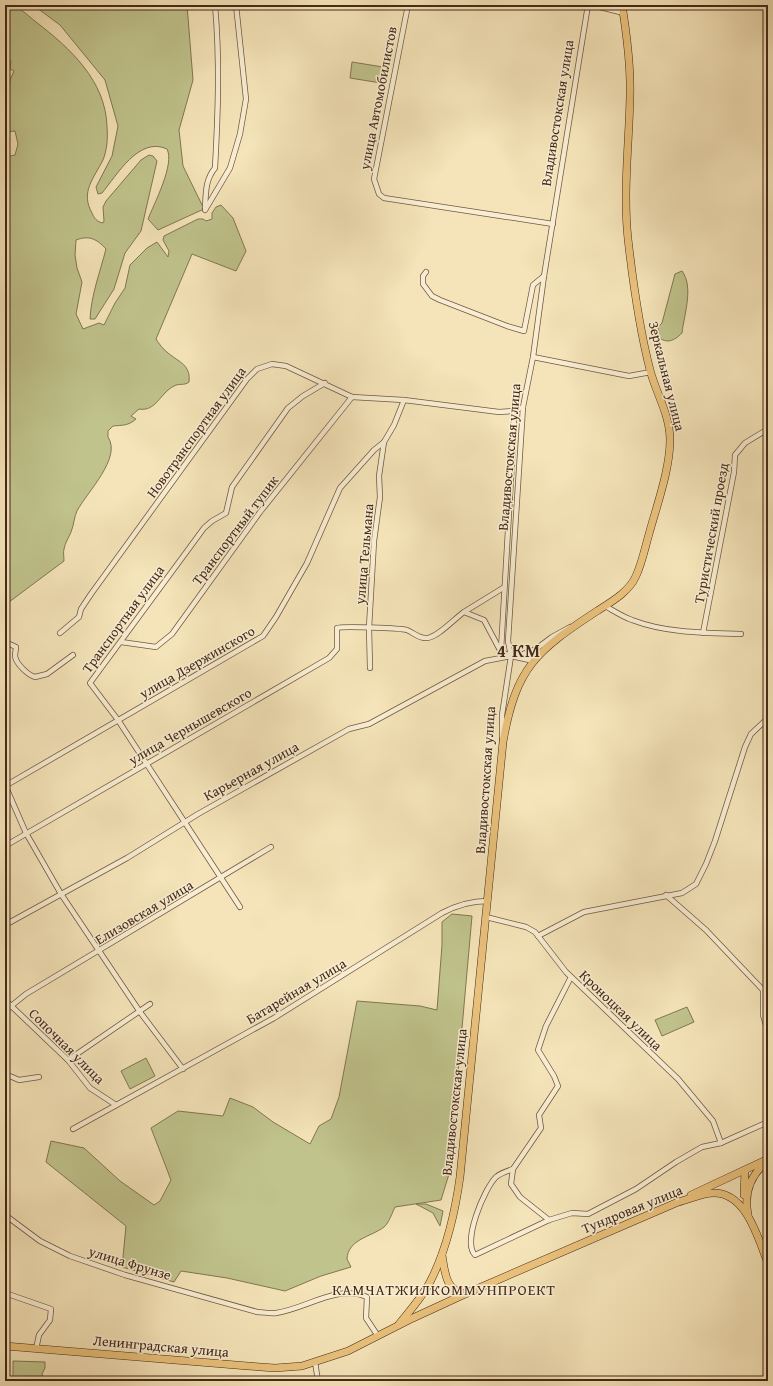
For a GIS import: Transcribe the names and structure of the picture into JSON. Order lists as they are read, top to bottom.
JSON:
{
  "streets": {
    "main road": [
      "Владивостокская улица",
      "Зеркальная улица",
      "Тундровая улица",
      "Ленинградская улица"
    ],
    "street": [
      "улица Автомобилистов",
      "Новотранспортная улица",
      "Транспортный тупик",
      "Туристический проезд",
      "улица Тельмана",
      "Транспортная улица",
      "улица Дзержинского",
      "улица Чернышевского",
      "Карьерная улица",
      "Елизовская улица",
      "Батарейная улица",
      "Кроноцкая улица",
      "Сопочная улица",
      "улица Фрунзе"
    ]
  },
  "crossings": [
    ["улица Автомобилистов", "Владивостокская улица"],
    ["Владивостокская улица", "Зеркальная улица"],
    ["Владивостокская улица", "Новотранспортная улица"],
    ["Владивостокская улица", "Карьерная улица"],
    ["Владивостокская улица", "Батарейная улица"],
    ["Владивостокская улица", "Кроноцкая улица"],
    ["Владивостокская улица", "Ленинградская улица"],
    ["Зеркальная улица", "Карьерная улица"],
    ["Новотранспортная улица", "Транспортный тупик"],
    ["Новотранспортная улица", "Транспортная улица"],
    ["Новотранспортная улица", "улица Дзержинского"],
    ["Транспортный тупик", "Транспортная улица"],
    ["улица Тельмана", "улица Дзержинского"],
    ["улица Тельмана", "улица Чернышевского"],
    ["Транспортная улица", "улица Дзержинского"],
    ["Транспортная улица", "улица Чернышевского"],
    ["Транспортная улица", "Карьерная улица"],
    ["Транспортная улица", "Елизовская улица"],
    ["Елизовская улица", "Сопочная улица"],
    ["Батарейная улица", "Сопочная улица"],
    ["Тундровая улица", "Ленинградская улица"],
    ["улица Фрунзе", "Ленинградская улица"]
  ],
  "districts": ["4 КМ", "КАМЧАТЖИЛКОММУНПРОЕКТ"]
}
